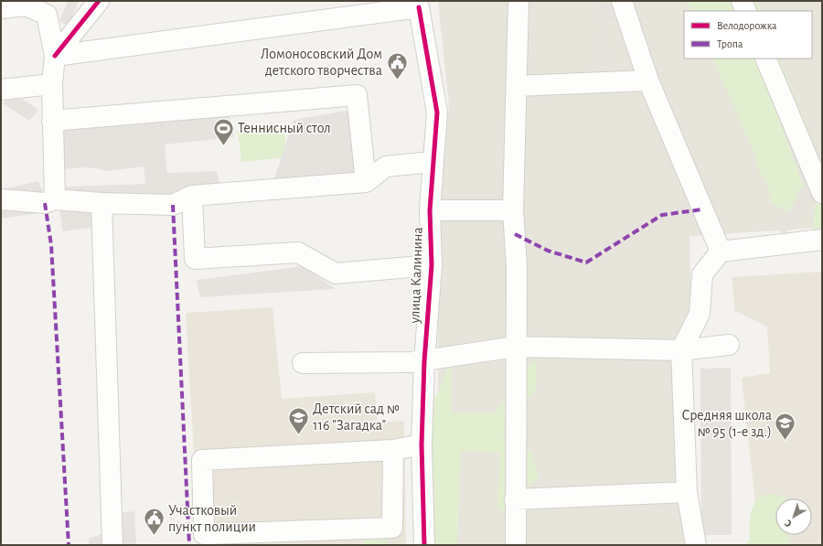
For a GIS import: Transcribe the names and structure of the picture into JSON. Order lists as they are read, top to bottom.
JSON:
{
  "streets": {
    "street": ["улица Калинина"]
  },
  "places": {
    "public building": ["Ломоносовский Дом детского творчества", "Участковый пункт полиции"],
    "sports": ["Теннисный стол"],
    "school or university": ["Детский сад № 116 \"Загадка\"", "Средняя школа № 95 (1-е зд.)"]
  },
  "legend": ["Велодорожка", "Тропа"],
  "north": "bottom left"
}
